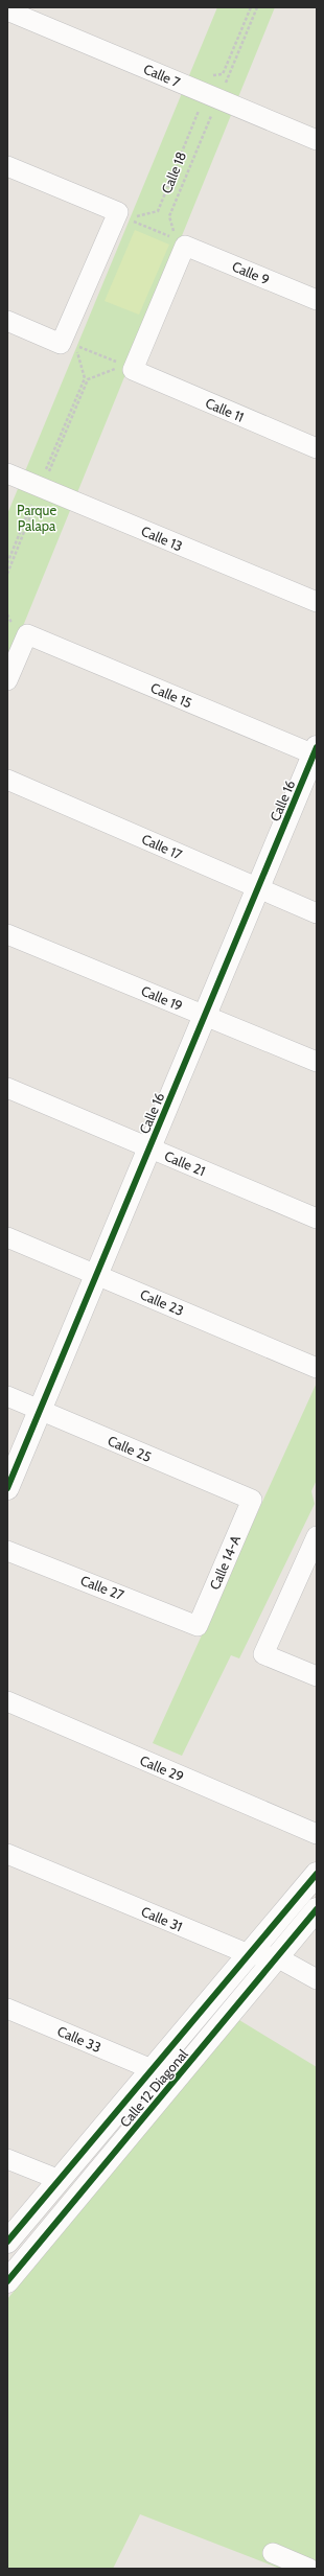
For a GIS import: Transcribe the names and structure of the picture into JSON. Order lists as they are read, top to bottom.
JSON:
{
  "streets": {
    "street": [
      "Calle 7",
      "Calle 9",
      "Calle 11",
      "Calle 13",
      "Calle 15",
      "Calle 16",
      "Calle 17",
      "Calle 19",
      "Calle 21",
      "Calle 23",
      "Calle 25",
      "Calle 14-A",
      "Calle 27",
      "Calle 29",
      "Calle 31",
      "Calle 33",
      "Calle 12 Diagonal"
    ],
    "path": ["Calle 18"]
  },
  "crossings": [
    ["Calle 18", "Calle 9"],
    ["Calle 15", "Calle 16"],
    ["Calle 16", "Calle 17"],
    ["Calle 16", "Calle 19"],
    ["Calle 16", "Calle 21"],
    ["Calle 16", "Calle 23"],
    ["Calle 16", "Calle 25"],
    ["Calle 25", "Calle 14-A"],
    ["Calle 14-A", "Calle 27"],
    ["Calle 31", "Calle 12 Diagonal"],
    ["Calle 33", "Calle 12 Diagonal"]
  ],
  "parks": ["Parque Palapa"]
}
